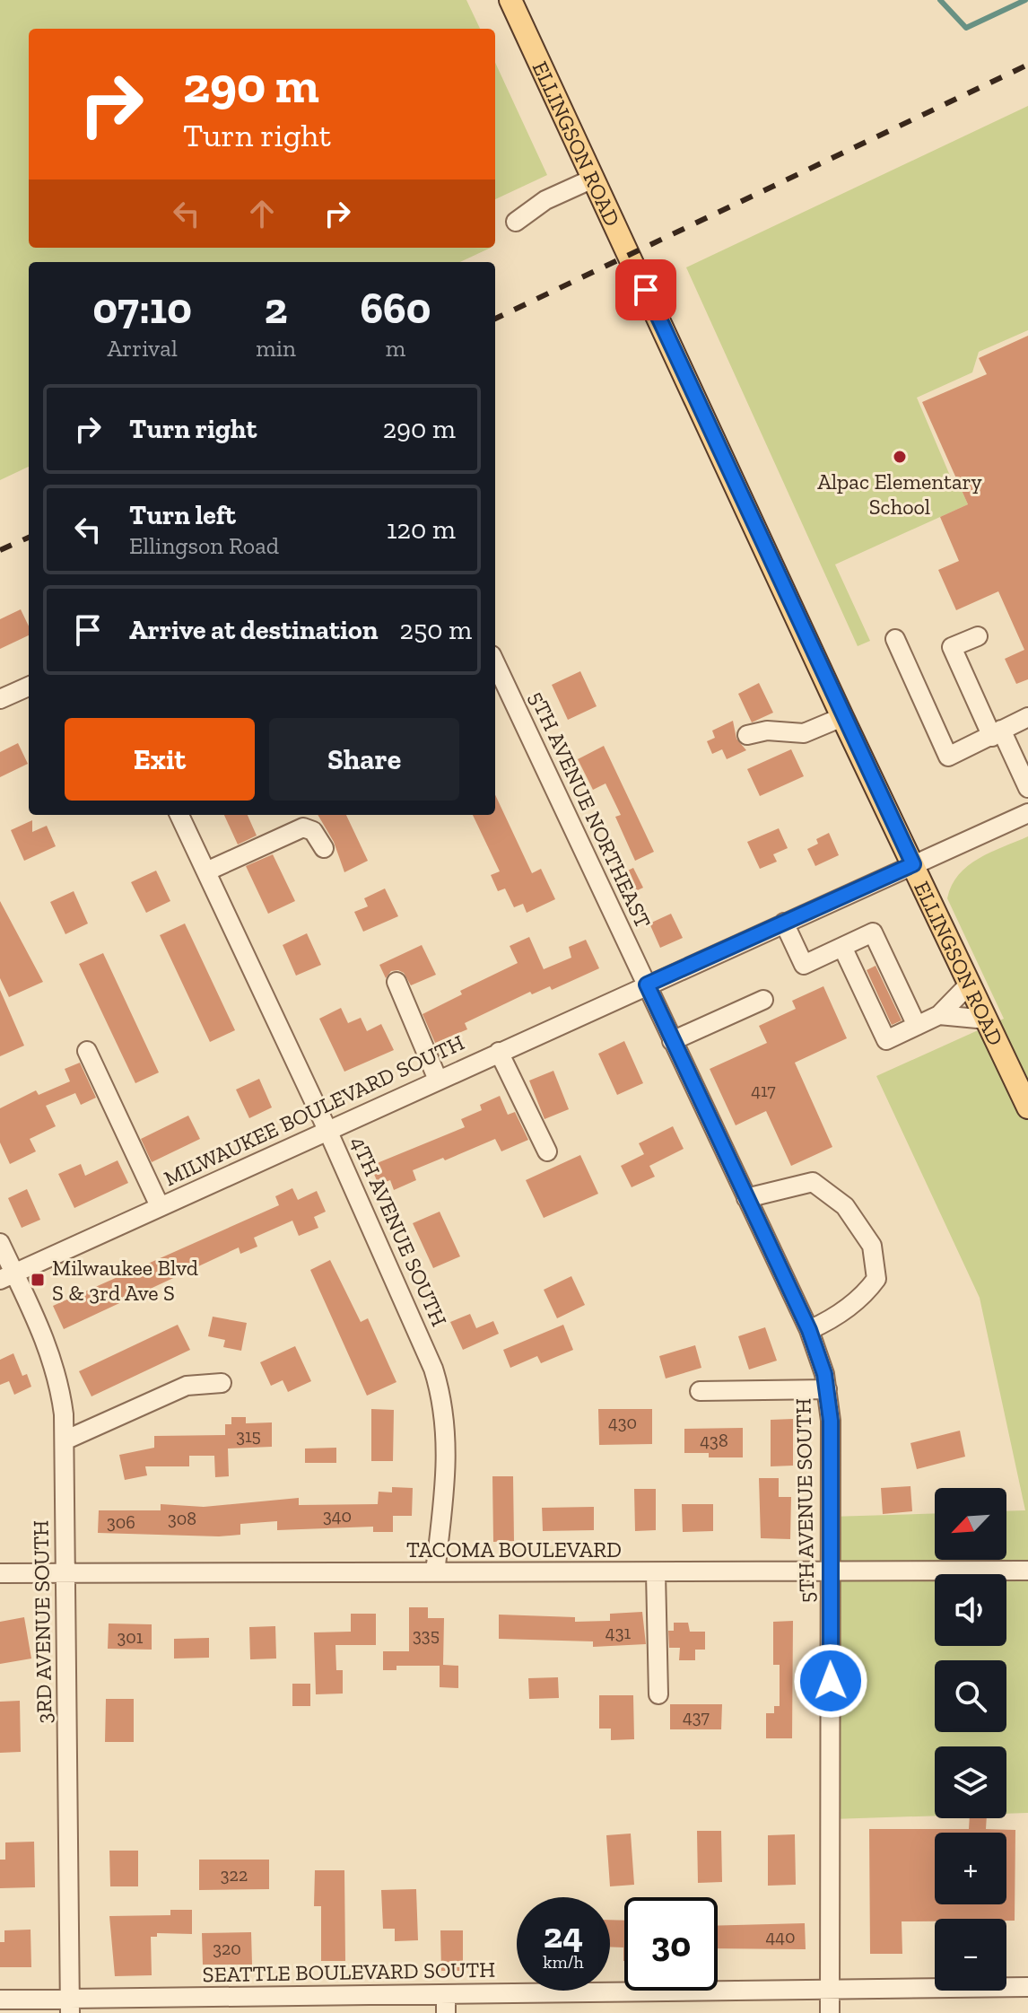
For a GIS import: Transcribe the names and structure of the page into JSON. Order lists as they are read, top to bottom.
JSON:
{
  "streets": {
    "main road": ["ELLINGSON ROAD"],
    "street": [
      "5TH AVENUE NORTHEAST",
      "MILWAUKEE BOULEVARD SOUTH",
      "4TH AVENUE SOUTH",
      "5TH AVENUE SOUTH",
      "TACOMA BOULEVARD",
      "3RD AVENUE SOUTH",
      "SEATTLE BOULEVARD SOUTH"
    ]
  },
  "crossings": [
    ["ELLINGSON ROAD", "MILWAUKEE BOULEVARD SOUTH"],
    ["5TH AVENUE NORTHEAST", "MILWAUKEE BOULEVARD SOUTH"],
    ["5TH AVENUE NORTHEAST", "5TH AVENUE SOUTH"],
    ["MILWAUKEE BOULEVARD SOUTH", "4TH AVENUE SOUTH"],
    ["MILWAUKEE BOULEVARD SOUTH", "5TH AVENUE SOUTH"],
    ["MILWAUKEE BOULEVARD SOUTH", "3RD AVENUE SOUTH"],
    ["4TH AVENUE SOUTH", "TACOMA BOULEVARD"],
    ["5TH AVENUE SOUTH", "TACOMA BOULEVARD"],
    ["5TH AVENUE SOUTH", "SEATTLE BOULEVARD SOUTH"],
    ["TACOMA BOULEVARD", "3RD AVENUE SOUTH"],
    ["3RD AVENUE SOUTH", "SEATTLE BOULEVARD SOUTH"]
  ],
  "places": {
    "other": ["Alpac Elementary School"],
    "transit": ["Milwaukee Blvd S & 3rd Ave S"]
  },
  "house_numbers": [
    "417",
    "430",
    "315",
    "438",
    "340",
    "308",
    "306",
    "431",
    "335",
    "301",
    "437",
    "322",
    "440",
    "320"
  ],
  "north": "bottom left",
  "page": {
    "turn": ["290 m", "Turn right"],
    "eta": [
      "07:10",
      "Arrival",
      "2",
      "min",
      "660",
      "m"
    ],
    "list": [
      {
        "name": "Turn right",
        "value": "290 m"
      },
      {
        "name": "Turn left",
        "note": "Ellingson Road",
        "value": "120 m"
      },
      {
        "name": "Arrive at destination",
        "value": "250 m"
      }
    ],
    "buttons": ["Exit", "Share"],
    "map_buttons": ["+", "−"],
    "speed": "24 km/h",
    "limit": "30"
  }
}
